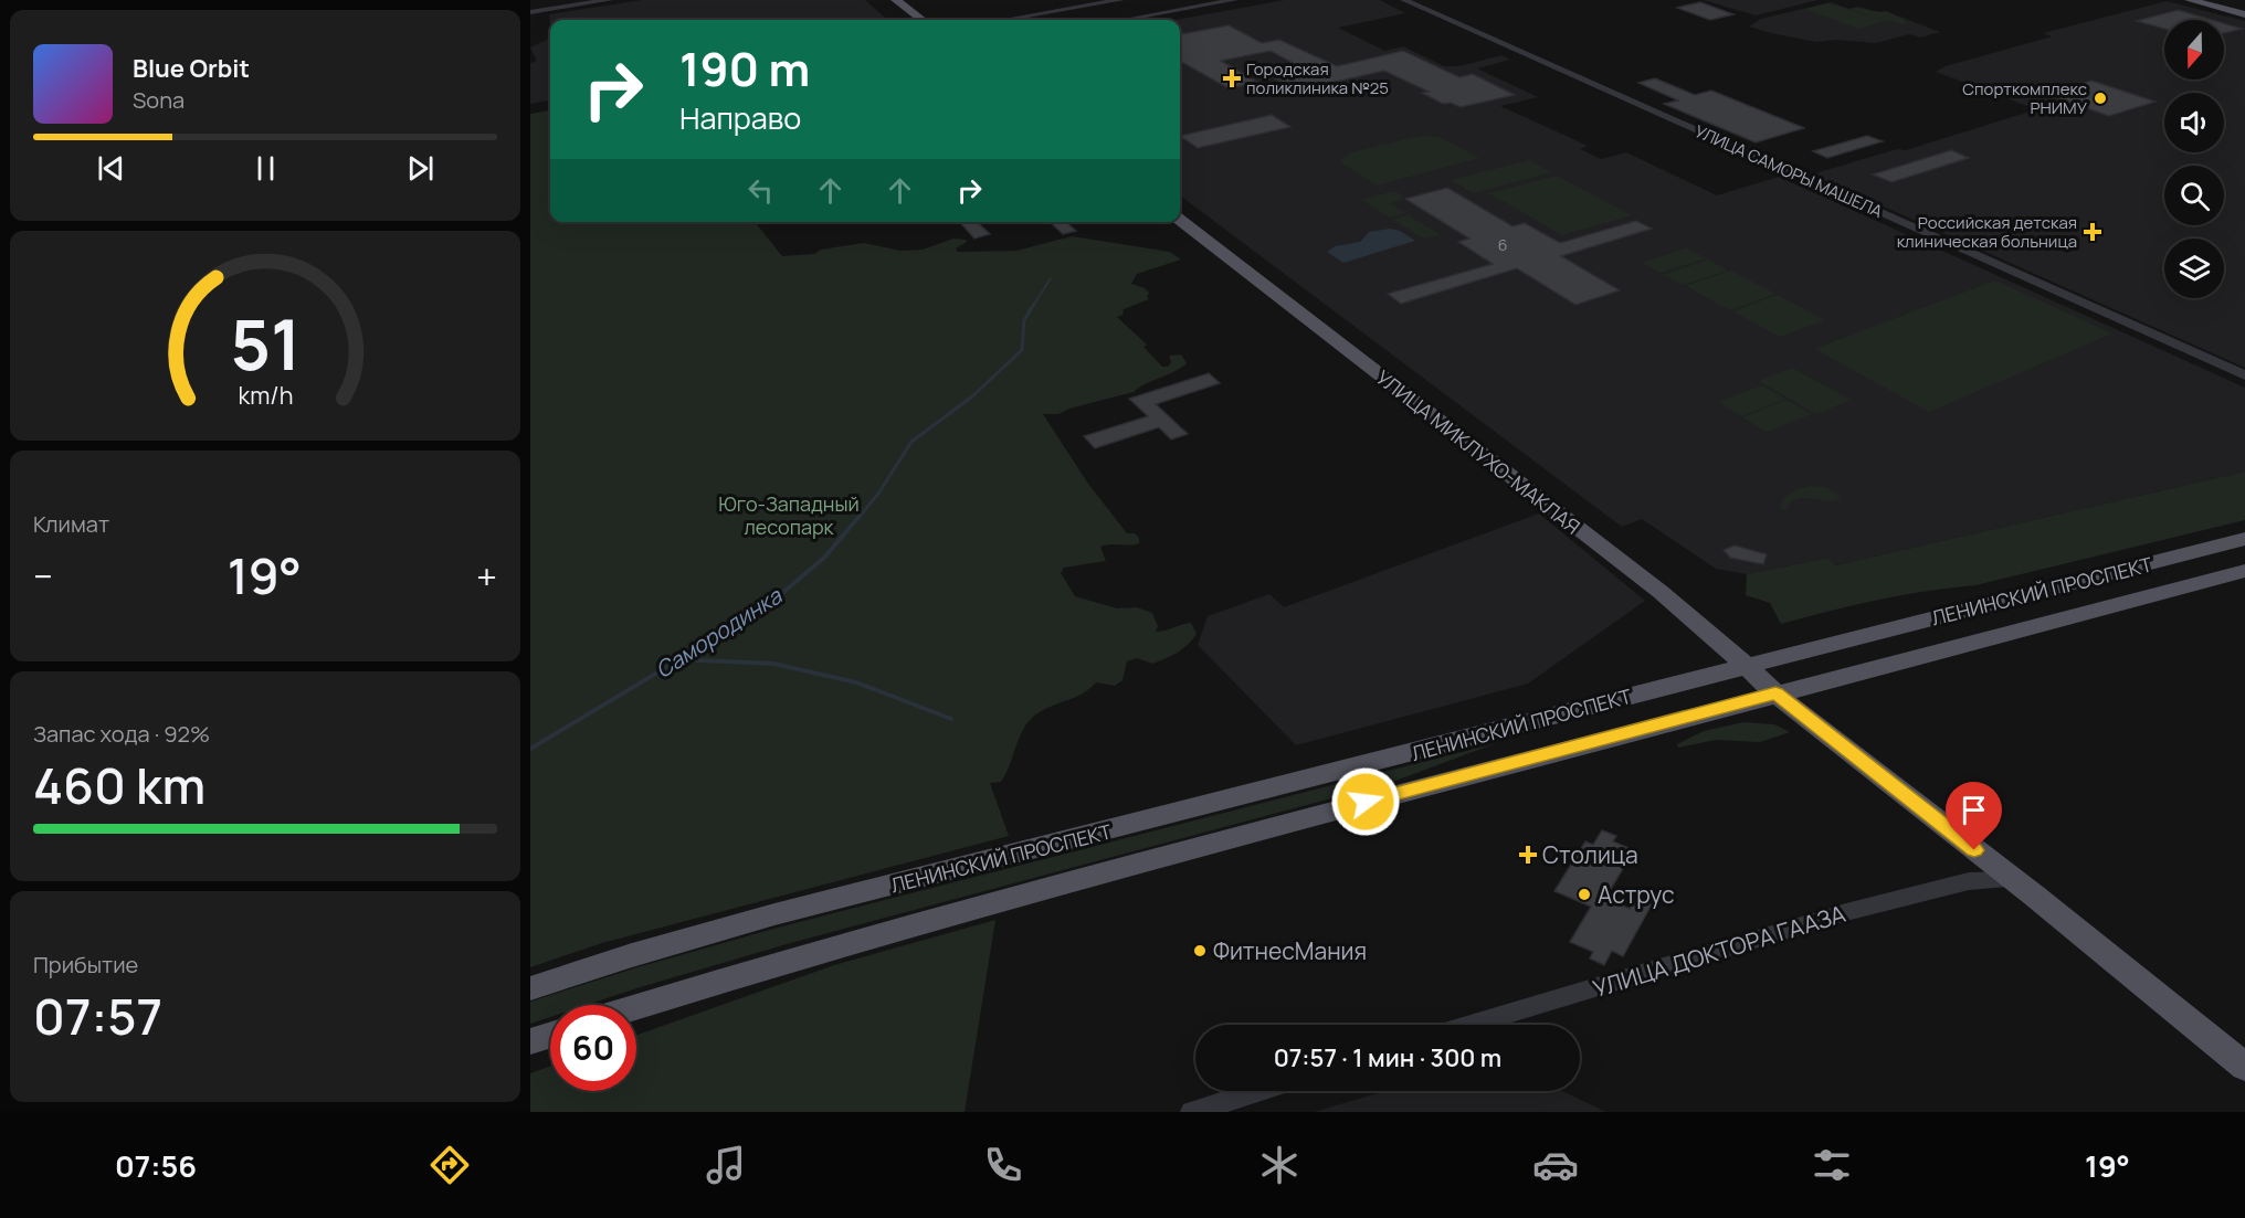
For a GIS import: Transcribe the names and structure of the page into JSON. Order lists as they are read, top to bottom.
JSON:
{
  "streets": {
    "main road": ["УЛИЦА МИКЛУХО-МАКЛАЯ", "ЛЕНИНСКИЙ ПРОСПЕКТ"],
    "street": ["УЛИЦА САМОРЫ МАШЕЛА", "УЛИЦА ДОКТОРА ГААЗА"]
  },
  "crossings": [
    ["УЛИЦА МИКЛУХО-МАКЛАЯ", "ЛЕНИНСКИЙ ПРОСПЕКТ"],
    ["УЛИЦА МИКЛУХО-МАКЛАЯ", "УЛИЦА ДОКТОРА ГААЗА"]
  ],
  "water": ["Самородинка"],
  "parks": ["Юго-Западный лесопарк"],
  "places": {
    "health": ["Городская поликлиника №25", "Российская детская клиническая больница", "Столица"],
    "other": ["Спорткомплекс РНИМУ", "Аструс", "ФитнесМания"]
  },
  "house_numbers": ["6"],
  "north": "bottom",
  "page": {
    "turn": ["190 m", "Направо"],
    "song": ["Blue Orbit", "Sona"],
    "tile": [
      "Климат",
      ["Запас хода · 92%", "460 km"],
      ["Прибытие", "07:57"]
    ],
    "heat": ["−", "19°", "+"],
    "limit": "60",
    "trip": "07:57 · 1 мин · 300 m",
    "tabs": ["07:56", "19°"],
    "gauge": ["51", "km/h"]
  }
}
